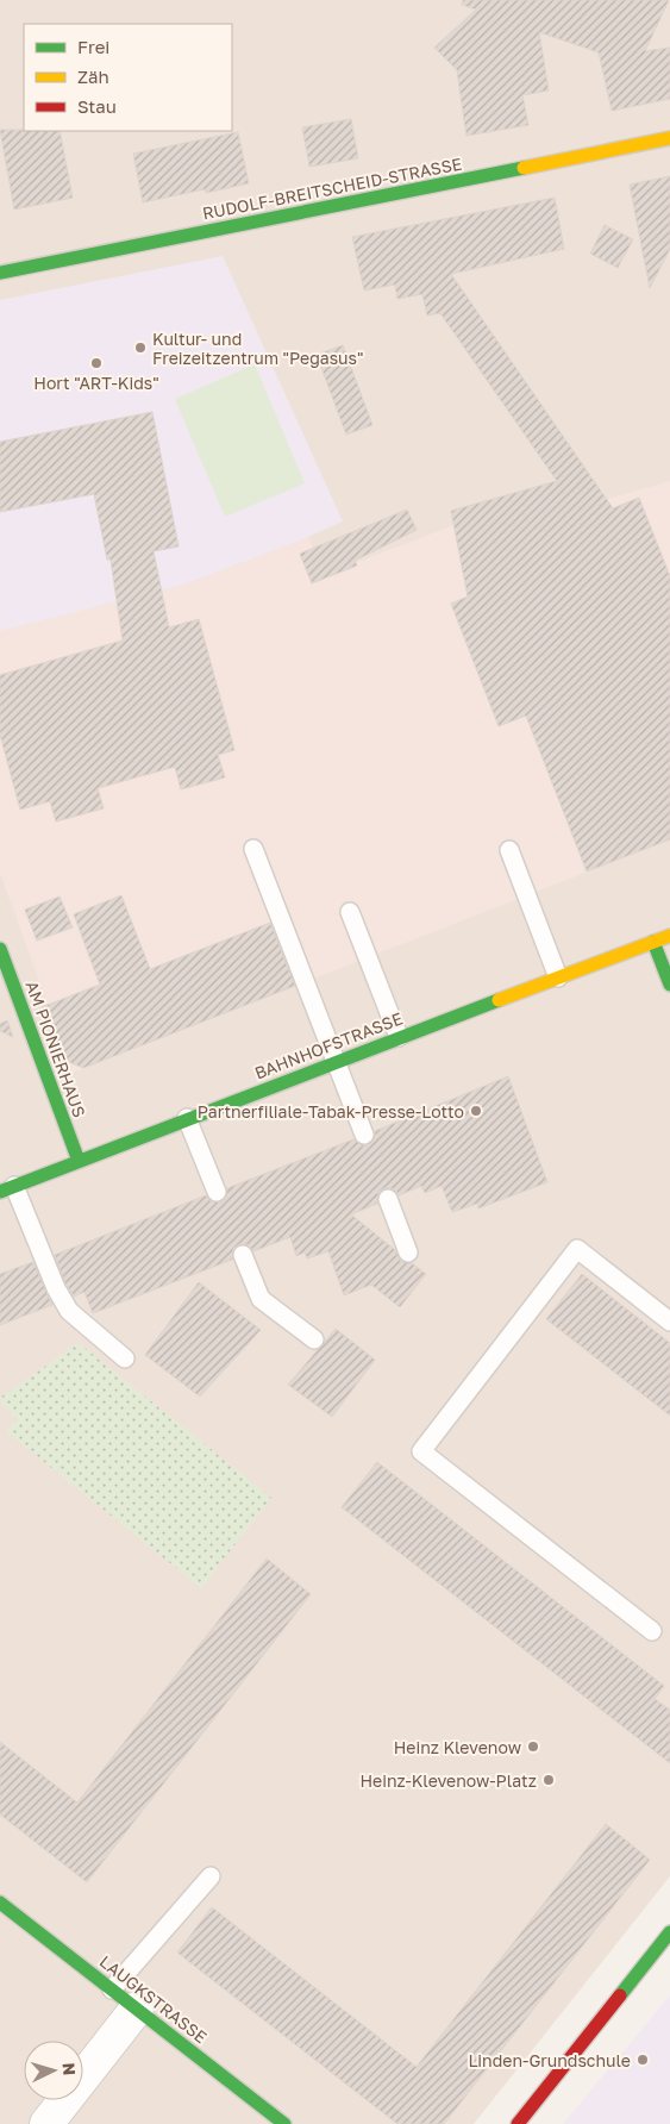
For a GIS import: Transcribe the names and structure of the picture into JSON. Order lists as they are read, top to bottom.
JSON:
{
  "streets": {
    "street": [
      "RUDOLF-BREITSCHEID-STRASSE",
      "BAHNHOFSTRASSE",
      "AM PIONIERHAUS",
      "LAUGKSTRASSE"
    ]
  },
  "crossings": [
    ["BAHNHOFSTRASSE", "AM PIONIERHAUS"]
  ],
  "places": [
    "Kultur- und Freizeitzentrum \"Pegasus\"",
    "Hort \"ART-Kids\"",
    "Partnerfiliale-Tabak-Presse-Lotto",
    "Heinz Klevenow",
    "Heinz-Klevenow-Platz",
    "Linden-Grundschule"
  ],
  "legend": ["Frei", "Zäh", "Stau"],
  "north": "right"
}
